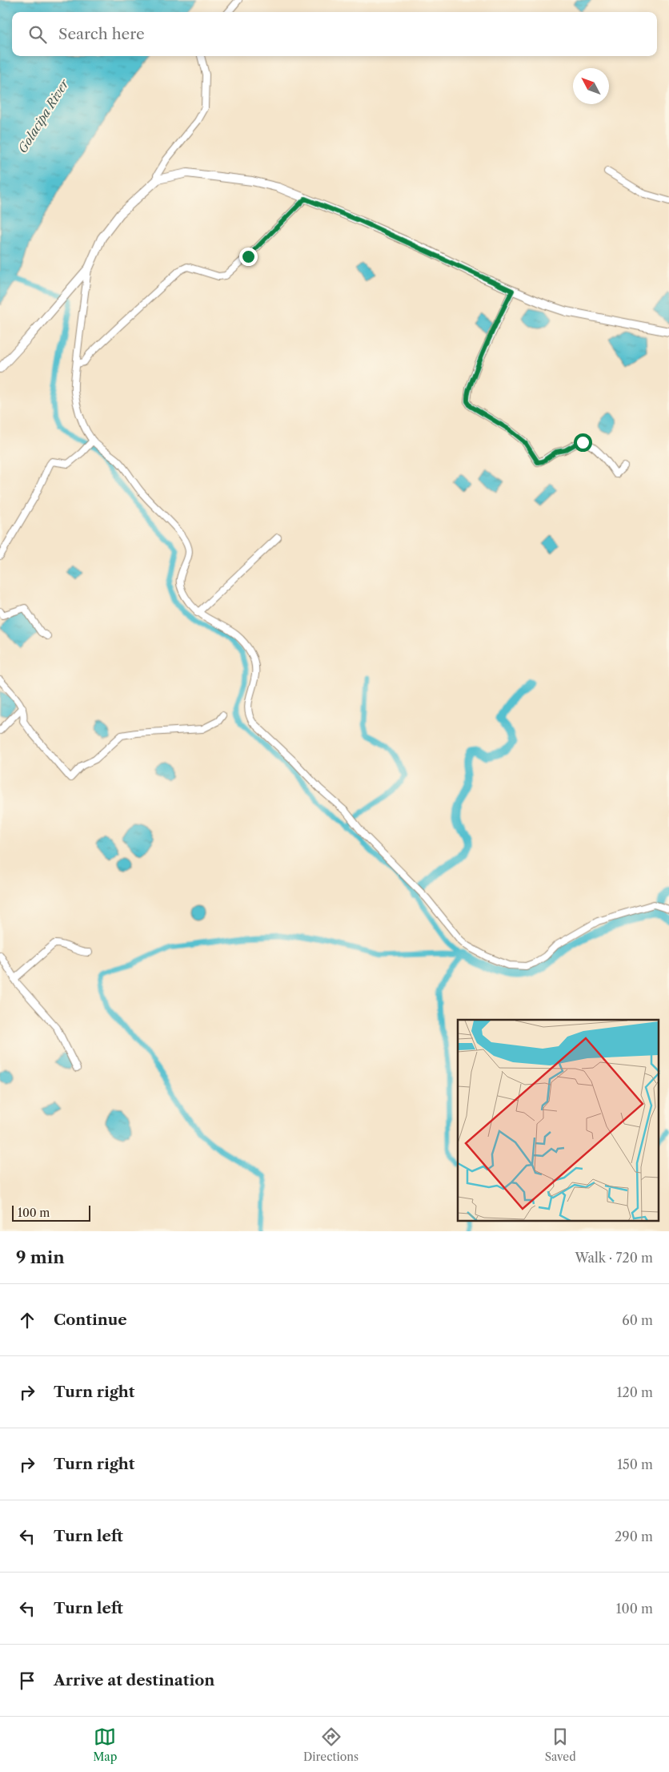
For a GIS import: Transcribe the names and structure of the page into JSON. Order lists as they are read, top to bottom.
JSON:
{
  "water": ["Golacipa River"],
  "scale_bar": "100 m",
  "north": "top left",
  "page": {
    "search": "Search here",
    "scale": "100 m",
    "heading": ["9 min", "Walk · 720 m"],
    "list": [
      ["Continue", "60 m"],
      ["Turn right", "120 m"],
      ["Turn right", "150 m"],
      ["Turn left", "290 m"],
      ["Turn left", "100 m"],
      "Arrive at destination"
    ],
    "nav": ["Map", "Directions", "Saved"]
  }
}
